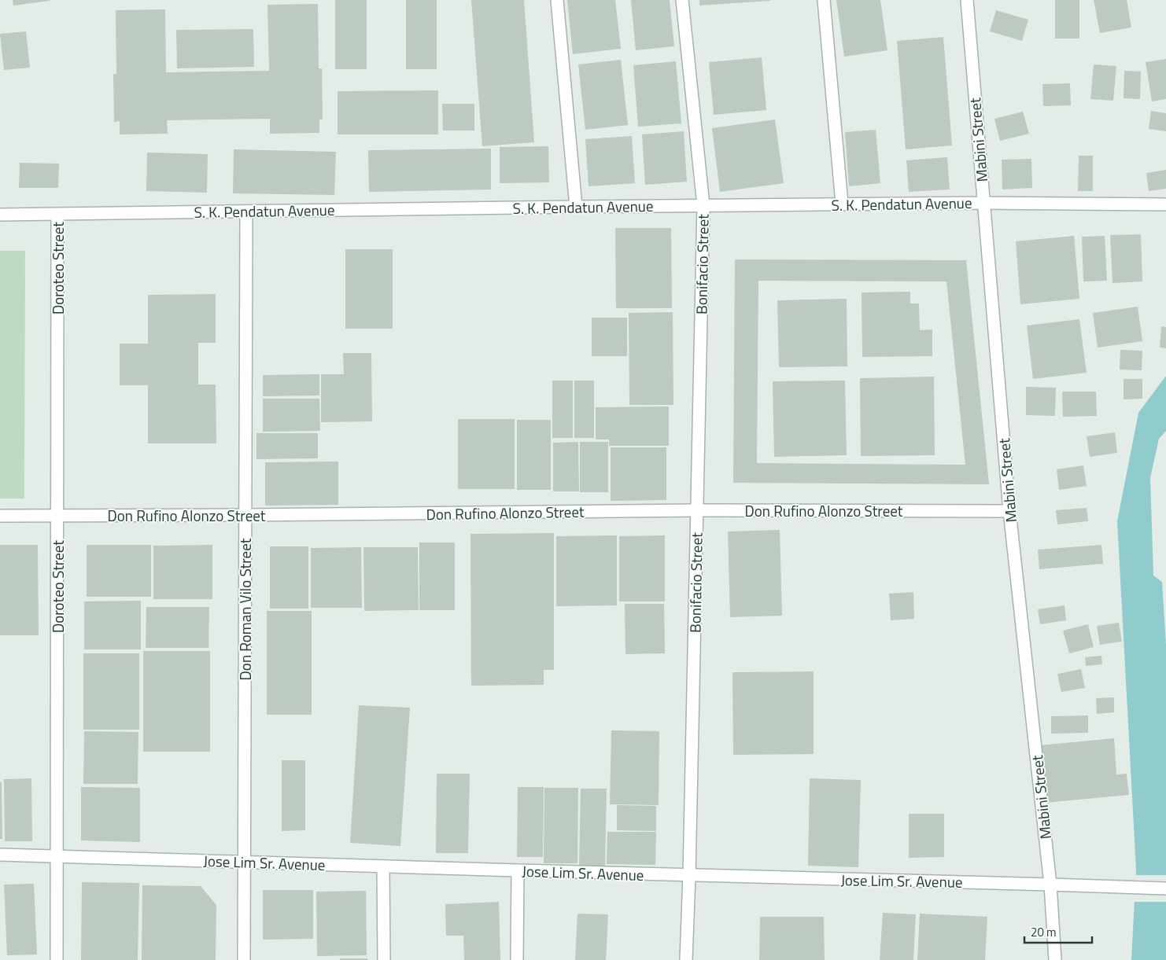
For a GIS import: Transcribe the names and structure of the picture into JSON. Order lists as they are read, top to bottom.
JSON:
{
  "streets": {
    "street": [
      "Mabini Street",
      "S. K. Pendatun Avenue",
      "Bonifacio Street",
      "Doroteo Street",
      "Don Rufino Alonzo Street",
      "Don Roman Vilo Street",
      "Jose Lim Sr. Avenue"
    ]
  },
  "crossings": [
    ["Mabini Street", "S. K. Pendatun Avenue"],
    ["Mabini Street", "Don Rufino Alonzo Street"],
    ["Mabini Street", "Jose Lim Sr. Avenue"],
    ["S. K. Pendatun Avenue", "Bonifacio Street"],
    ["S. K. Pendatun Avenue", "Doroteo Street"],
    ["S. K. Pendatun Avenue", "Don Roman Vilo Street"],
    ["Bonifacio Street", "Don Rufino Alonzo Street"],
    ["Bonifacio Street", "Jose Lim Sr. Avenue"],
    ["Doroteo Street", "Don Rufino Alonzo Street"],
    ["Doroteo Street", "Jose Lim Sr. Avenue"],
    ["Don Rufino Alonzo Street", "Don Roman Vilo Street"],
    ["Don Roman Vilo Street", "Jose Lim Sr. Avenue"]
  ],
  "scale_bar": "20 m"
}
